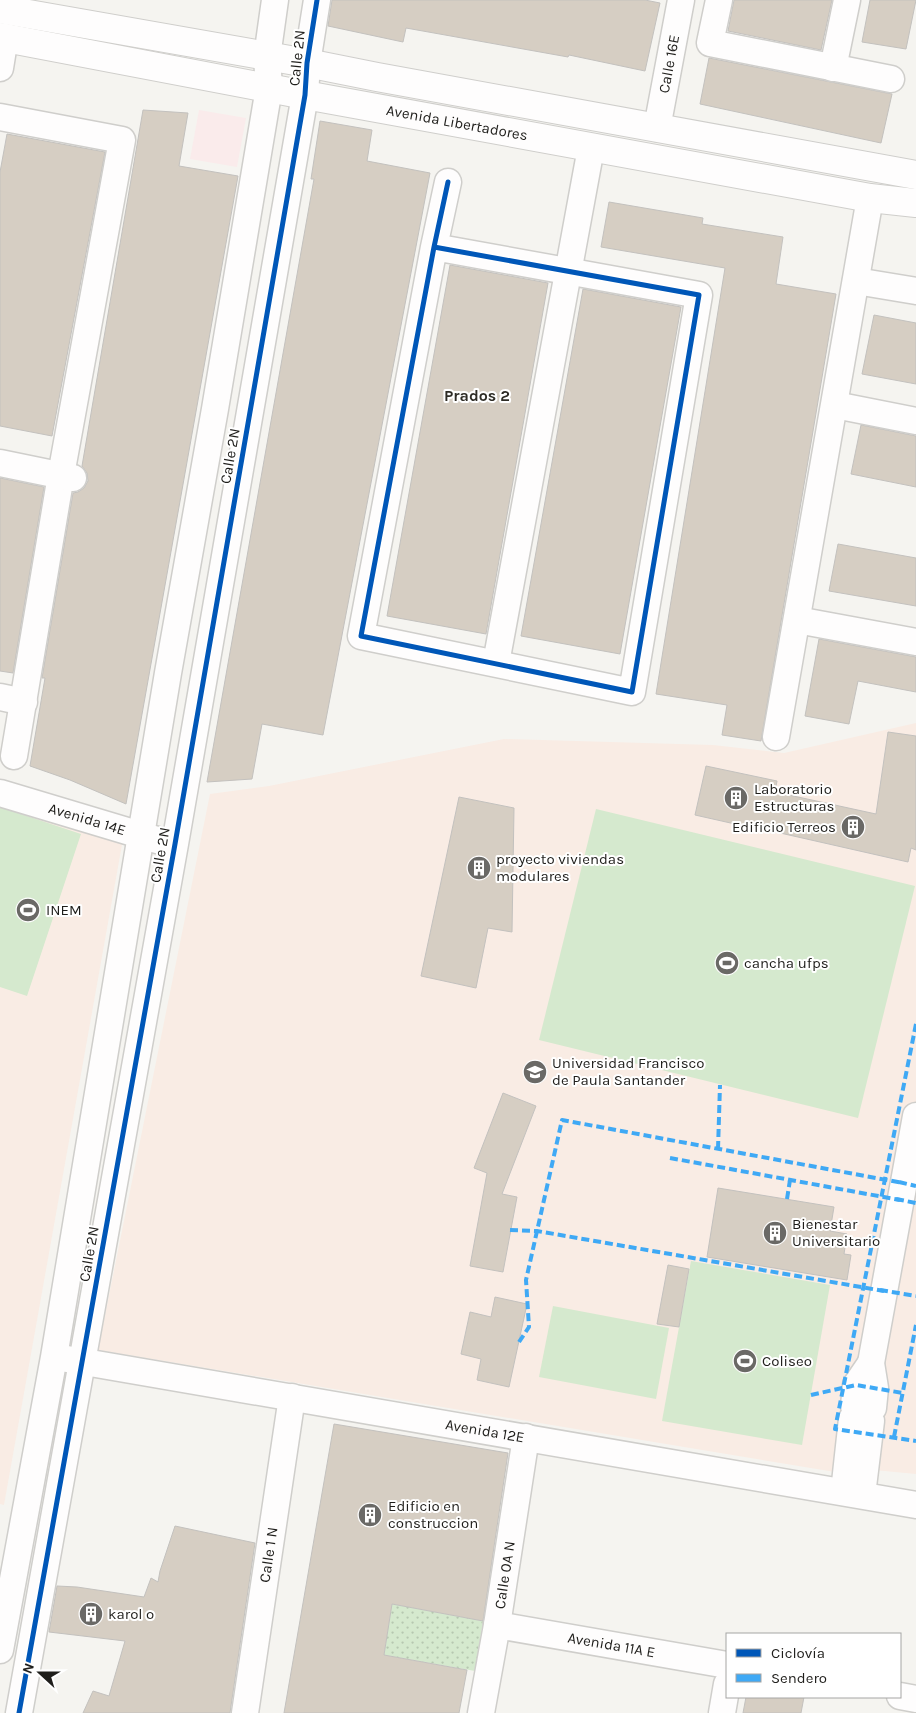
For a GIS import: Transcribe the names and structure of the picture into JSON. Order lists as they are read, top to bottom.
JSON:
{
  "streets": {
    "main road": ["Avenida Libertadores"],
    "street": [
      "Calle 2N",
      "Calle 16E",
      "Avenida 14E",
      "Avenida 12E",
      "Calle 1 N",
      "Calle 0A N",
      "Avenida 11A E"
    ]
  },
  "crossings": [
    ["Calle 2N", "Avenida Libertadores"],
    ["Calle 2N", "Avenida 14E"],
    ["Calle 2N", "Avenida 12E"],
    ["Calle 16E", "Avenida Libertadores"],
    ["Avenida 12E", "Calle 1 N"],
    ["Avenida 12E", "Calle 0A N"],
    ["Calle 0A N", "Avenida 11A E"]
  ],
  "districts": ["Prados 2"],
  "places": {
    "building": [
      "Laboratorio Estructuras",
      "Edificio Terreos",
      "proyecto viviendas modulares",
      "Bienestar Universitario",
      "Edificio en construccion",
      "karol o"
    ],
    "sports": ["INEM", "cancha ufps", "Coliseo"],
    "school or university": ["Universidad Francisco de Paula Santander"]
  },
  "legend": ["Ciclovía", "Sendero"],
  "north": "left"
}
